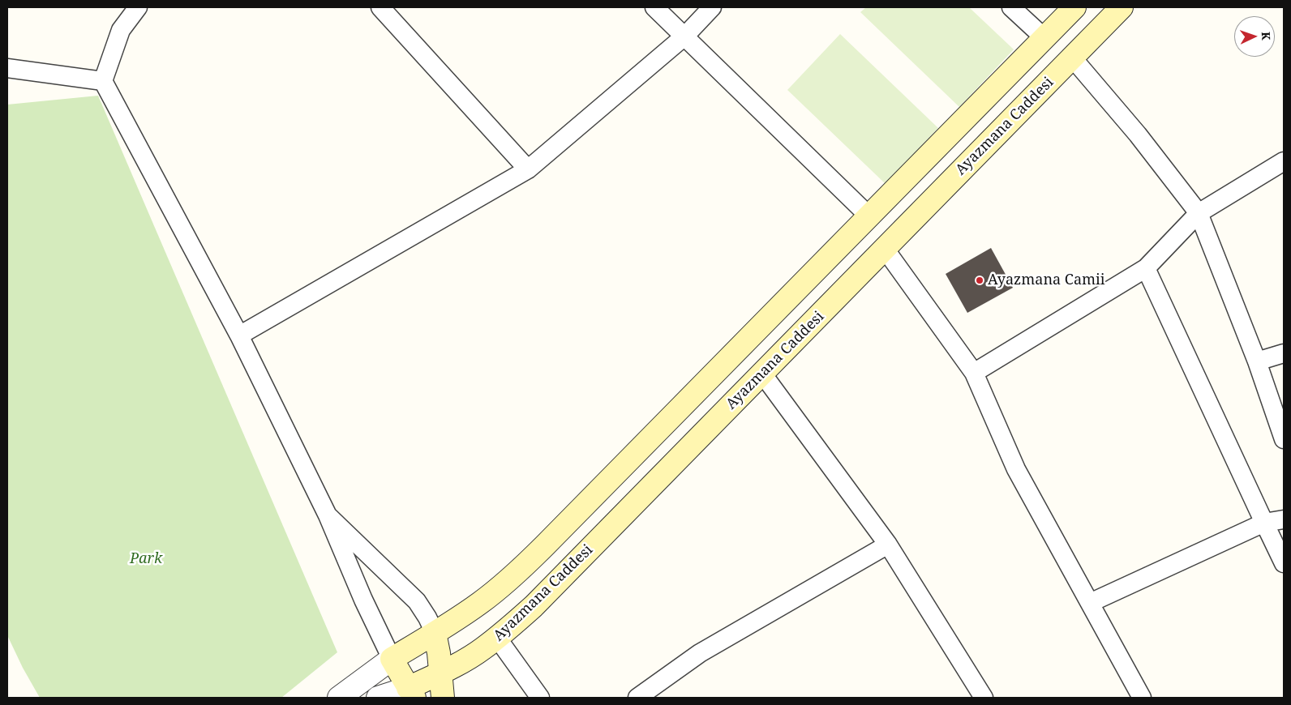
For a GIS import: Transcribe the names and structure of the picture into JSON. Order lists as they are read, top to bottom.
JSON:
{
  "streets": {
    "main road": ["Ayazmana Caddesi"]
  },
  "parks": ["Park"],
  "places": ["Ayazmana Camii"],
  "north": "right"
}
